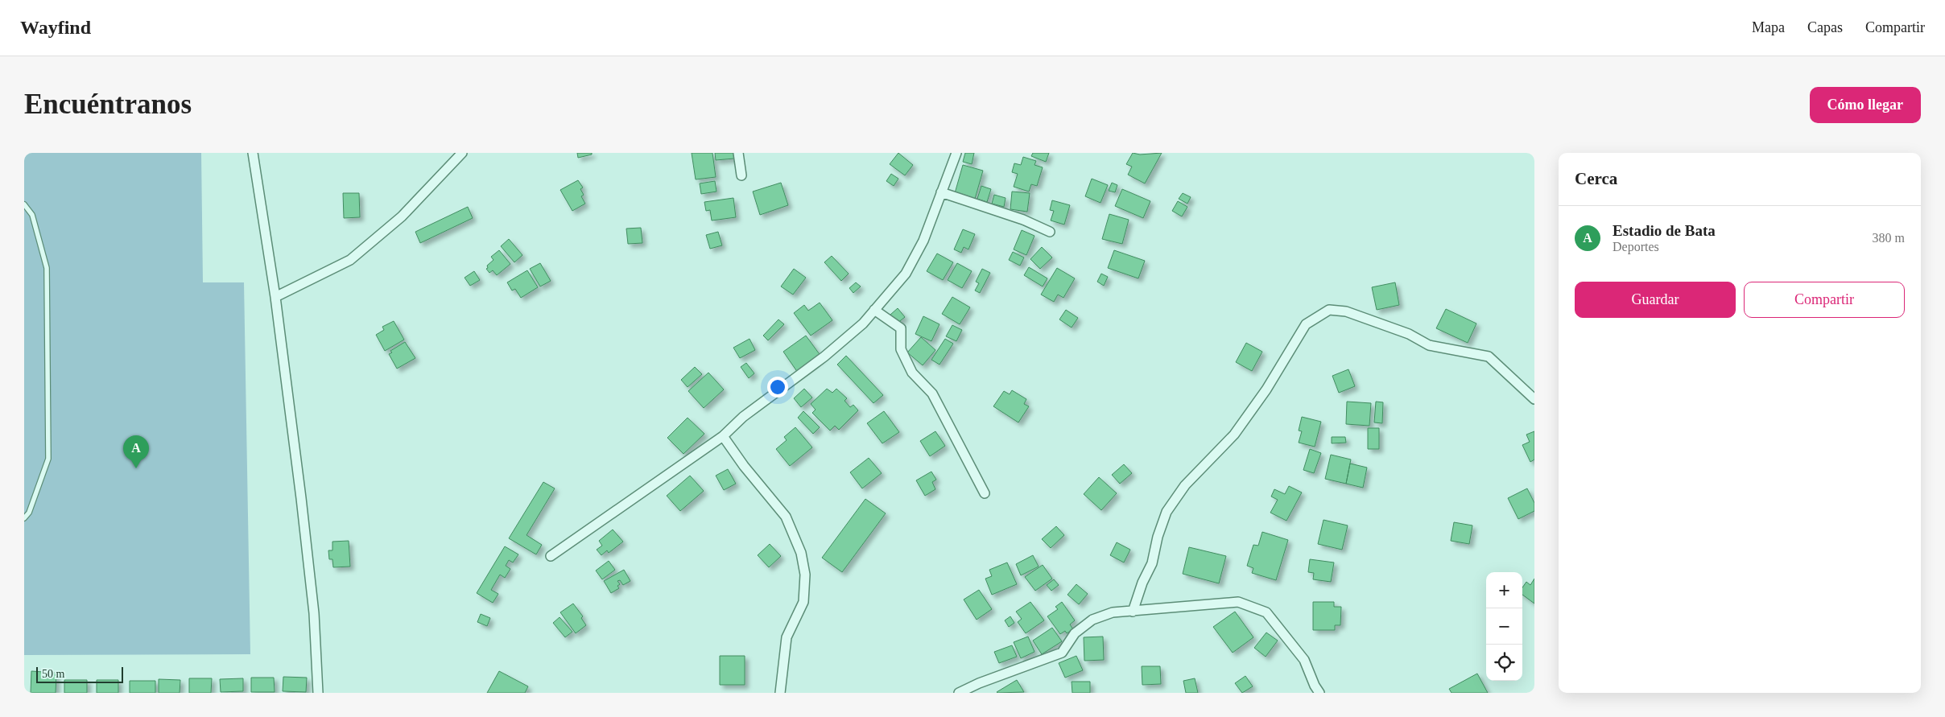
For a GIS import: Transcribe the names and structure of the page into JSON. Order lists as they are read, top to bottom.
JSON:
{
  "scale_bar": "50 m",
  "page": {
    "header": "Wayfind",
    "nav": ["Mapa", "Capas", "Compartir"],
    "buttons": [
      "Cómo llegar",
      ["Guardar", "Compartir"]
    ],
    "title": "Encuéntranos",
    "heading": "Cerca",
    "list": [
      {
        "mark": "A",
        "name": "Estadio de Bata",
        "note": "Deportes",
        "value": "380 m"
      }
    ],
    "pins": "A",
    "map_buttons": ["+", "−"],
    "scale": "50 m"
  }
}
